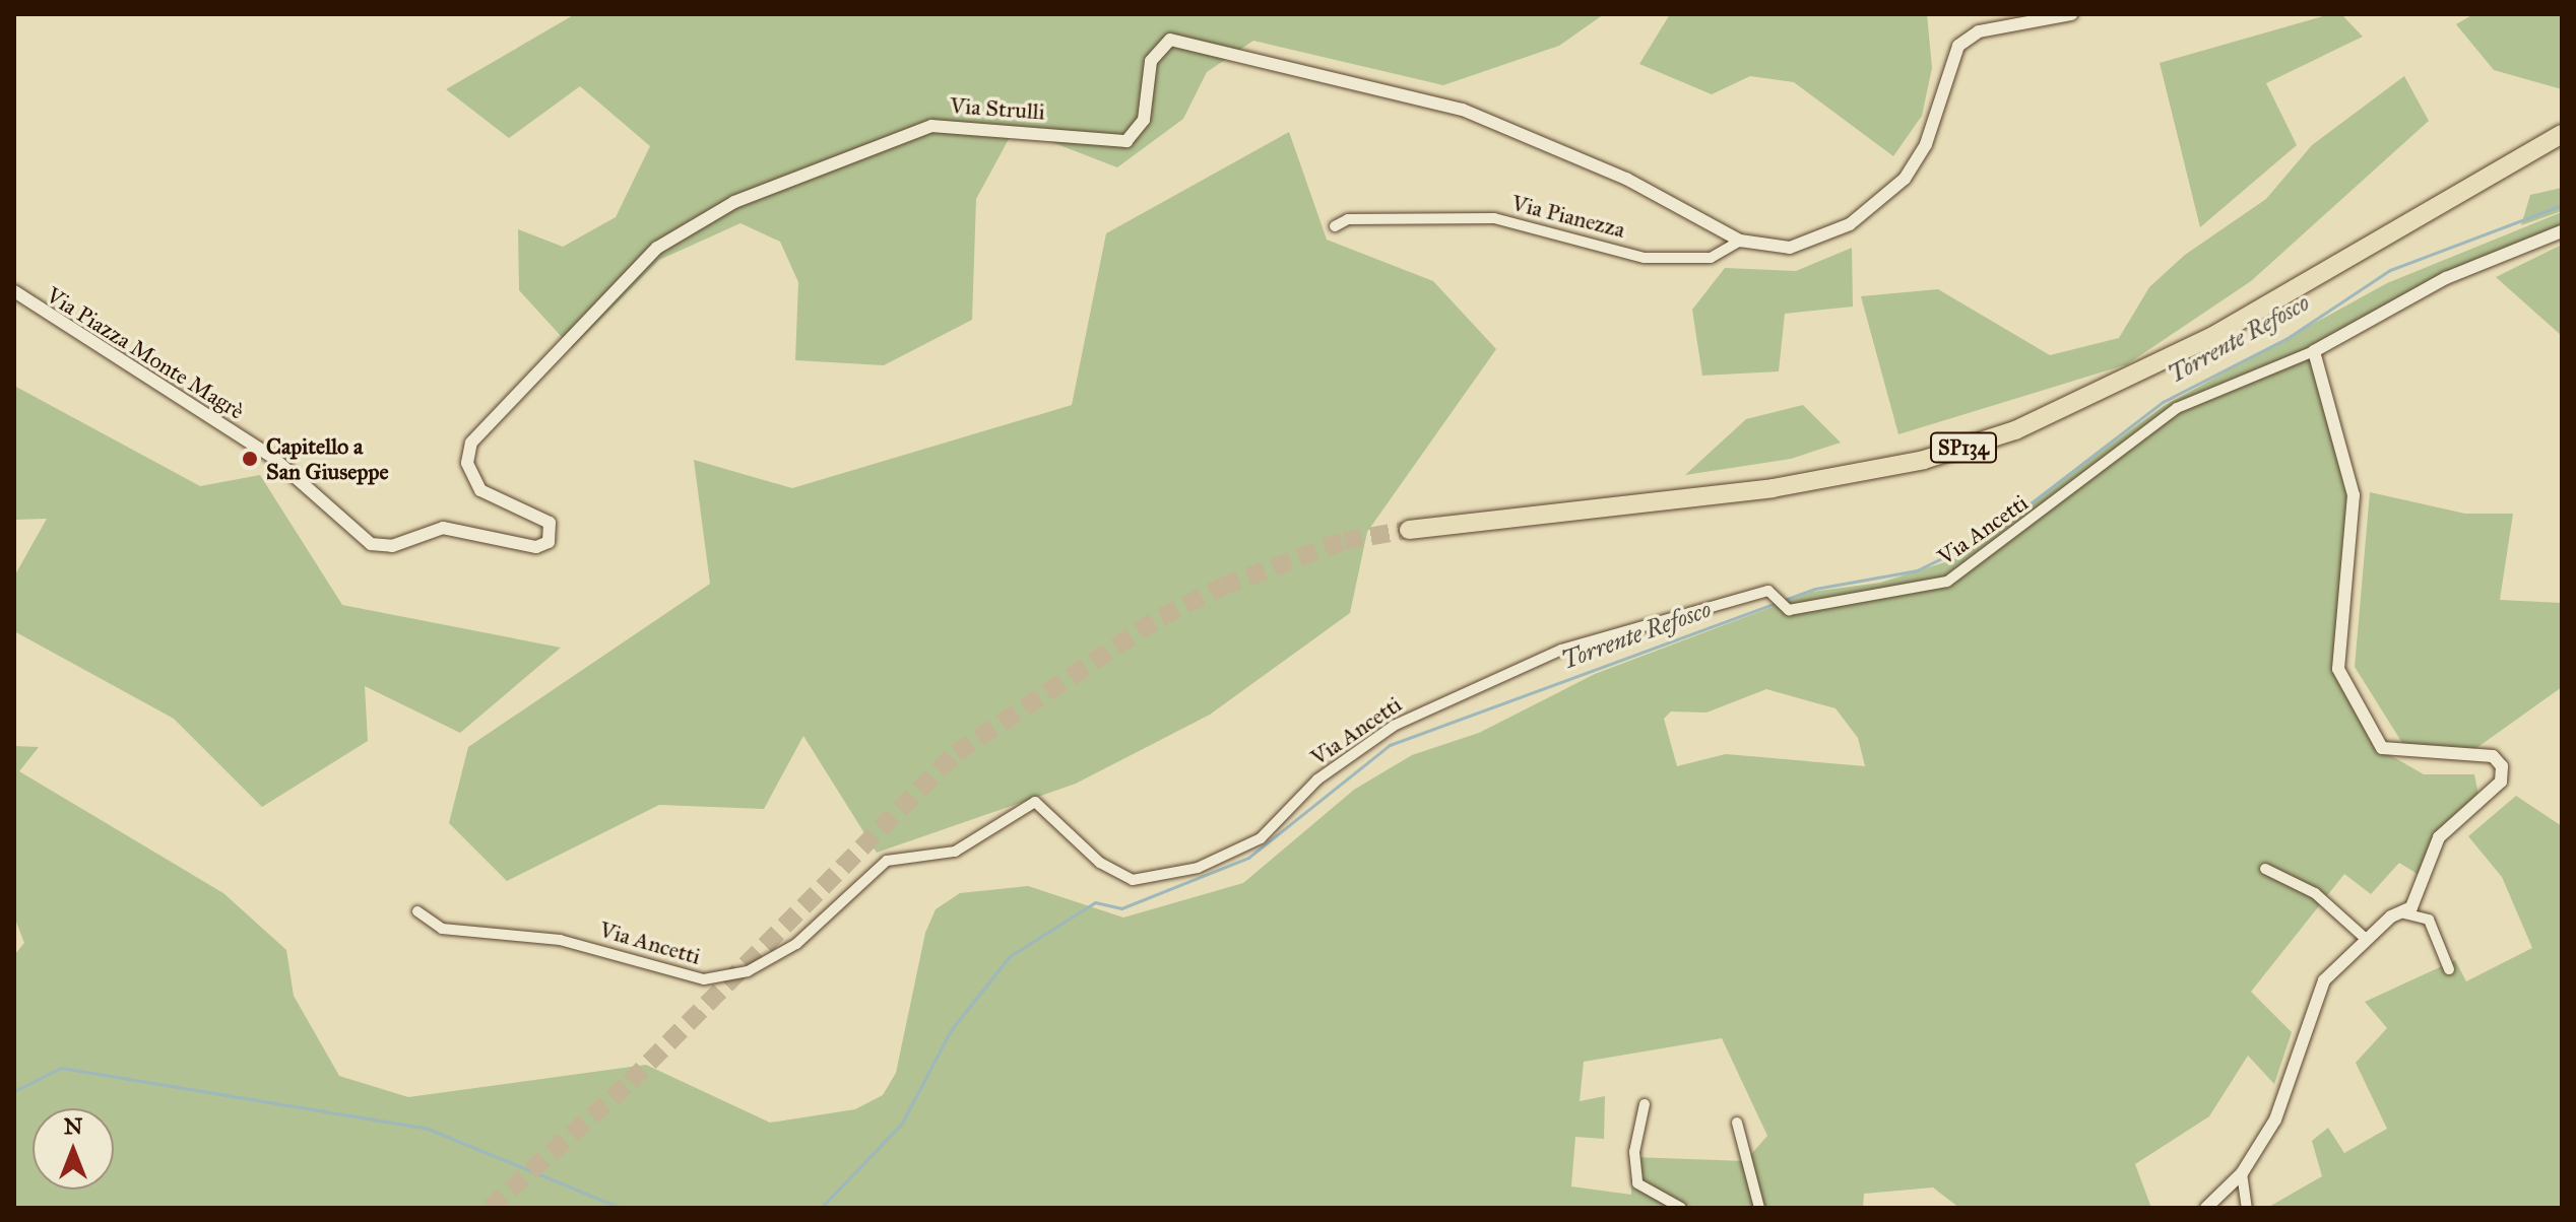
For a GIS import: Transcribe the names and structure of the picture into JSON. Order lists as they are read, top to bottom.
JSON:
{
  "streets": {
    "highway": ["SP134"],
    "street": [
      "Via Strulli",
      "Via Pianezza",
      "Via Piazza Monte Magrè",
      "Via Ancetti"
    ]
  },
  "crossings": [
    ["Via Strulli", "Via Pianezza"],
    ["Via Strulli", "Via Piazza Monte Magrè"]
  ],
  "water": ["Torrente Refosco"],
  "places": ["Capitello a San Giuseppe"],
  "north": "top"
}
